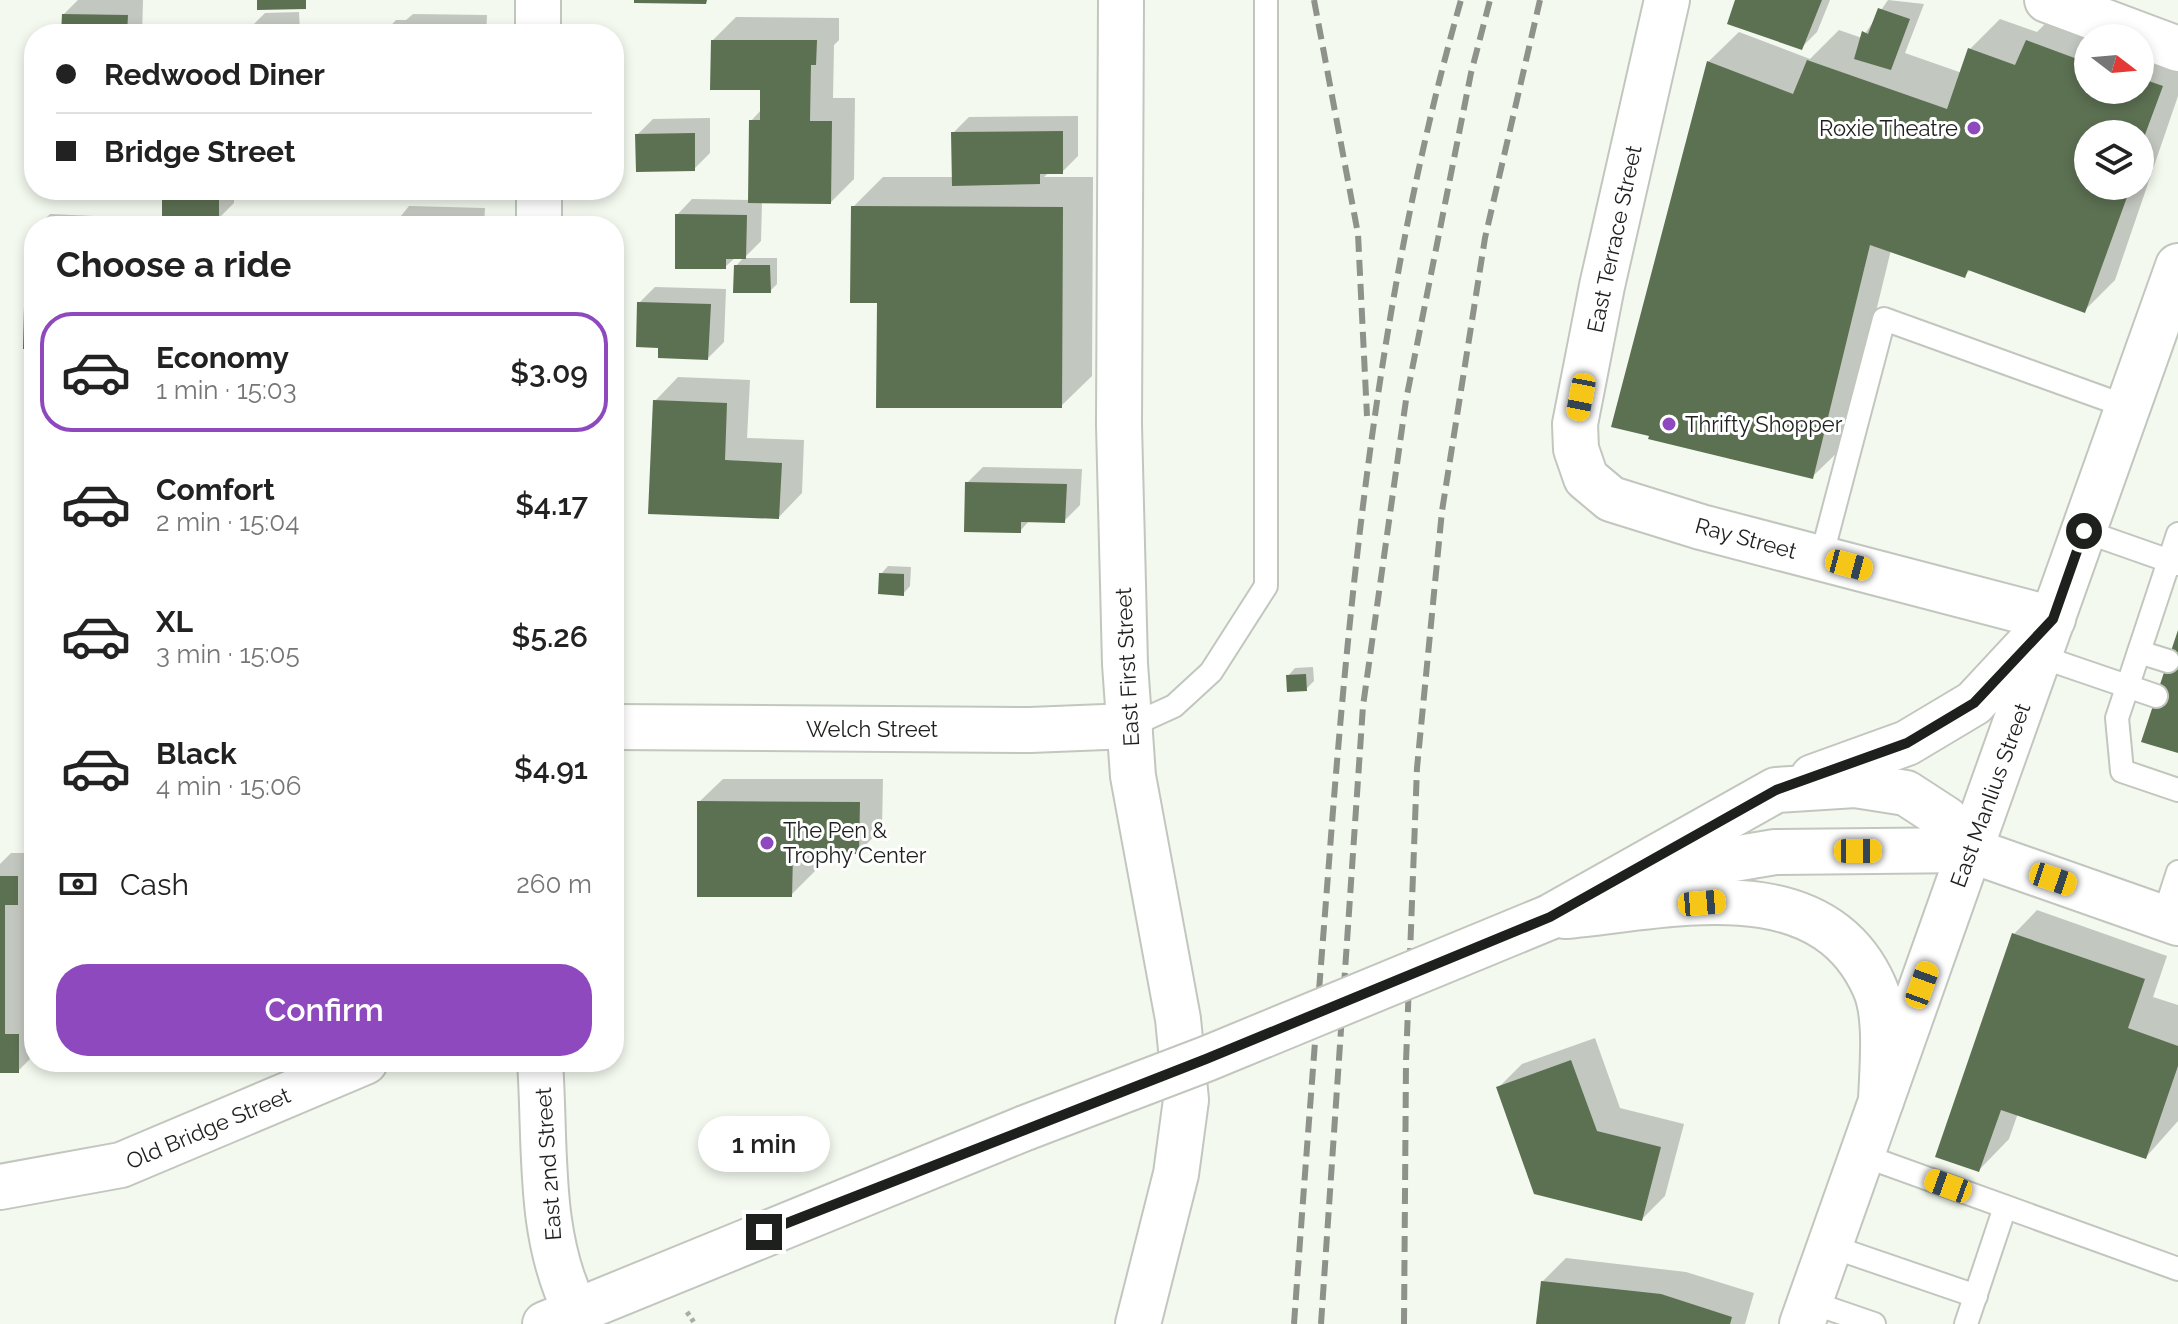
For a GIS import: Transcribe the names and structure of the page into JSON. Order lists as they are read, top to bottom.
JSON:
{
  "streets": {
    "street": [
      "East Terrace Street",
      "Ray Street",
      "East First Street",
      "Welch Street",
      "East Manlius Street",
      "Old Bridge Street",
      "East 2nd Street"
    ]
  },
  "crossings": [
    ["East Terrace Street", "Ray Street"],
    ["Ray Street", "East Manlius Street"],
    ["East First Street", "Welch Street"]
  ],
  "places": ["Roxie Theatre", "Thrifty Shopper", "The Pen & Trophy Center"],
  "north": "right",
  "page": {
    "banner": ["Redwood Diner", "Bridge Street"],
    "heading": "Choose a ride",
    "list": [
      {
        "name": "Economy",
        "note": "1 min · 15:03",
        "value": "$3.09"
      },
      {
        "name": "Comfort",
        "note": "2 min · 15:04",
        "value": "$4.17"
      },
      {
        "name": "XL",
        "note": "3 min · 15:05",
        "value": "$5.26"
      },
      {
        "name": "Black",
        "note": "4 min · 15:06",
        "value": "$4.91"
      }
    ],
    "pay": ["Cash", "260 m"],
    "buttons": "Confirm",
    "bubble": "1 min"
  }
}
